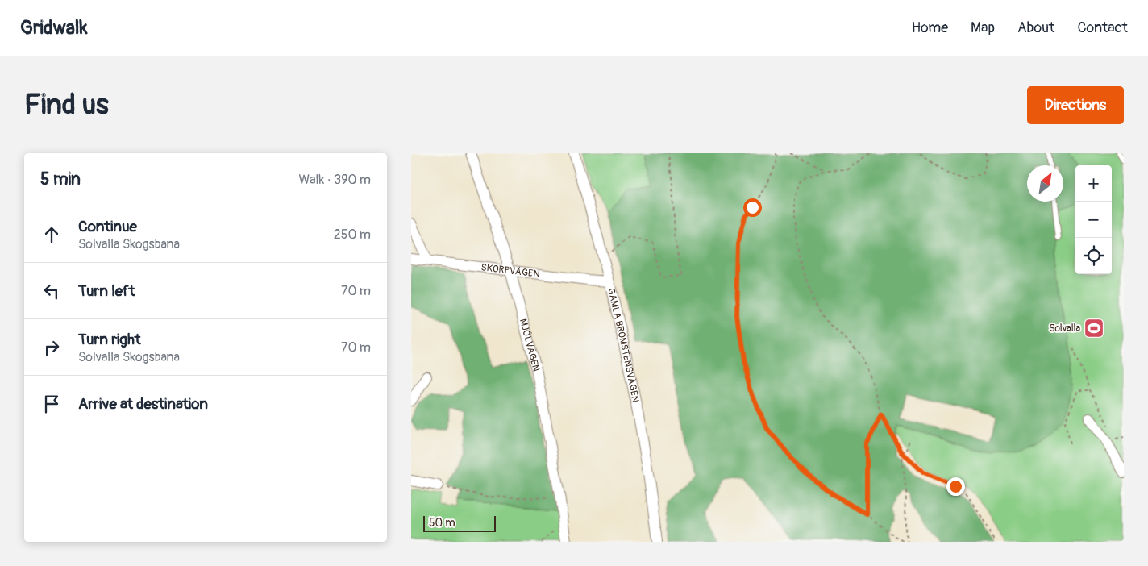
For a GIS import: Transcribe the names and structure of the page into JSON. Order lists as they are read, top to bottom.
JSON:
{
  "streets": {
    "street": ["SKORPVÄGEN", "MJÖLVÄGEN", "GAMLA BROMSTENSVÄGEN"]
  },
  "crossings": [
    ["SKORPVÄGEN", "MJÖLVÄGEN"],
    ["SKORPVÄGEN", "GAMLA BROMSTENSVÄGEN"]
  ],
  "places": {
    "sports": ["Solvalla"]
  },
  "scale_bar": "50 m",
  "north": "top right",
  "page": {
    "header": "Gridwalk",
    "nav": [
      "Home",
      "Map",
      "About",
      "Contact"
    ],
    "buttons": "Directions",
    "title": "Find us",
    "heading": ["5 min", "Walk · 390 m"],
    "map_buttons": ["+", "−"],
    "list": [
      ["Continue", "Solvalla Skogsbana", "250 m"],
      ["Turn left", "70 m"],
      ["Turn right", "Solvalla Skogsbana", "70 m"],
      "Arrive at destination"
    ],
    "scale": "50 m"
  }
}
